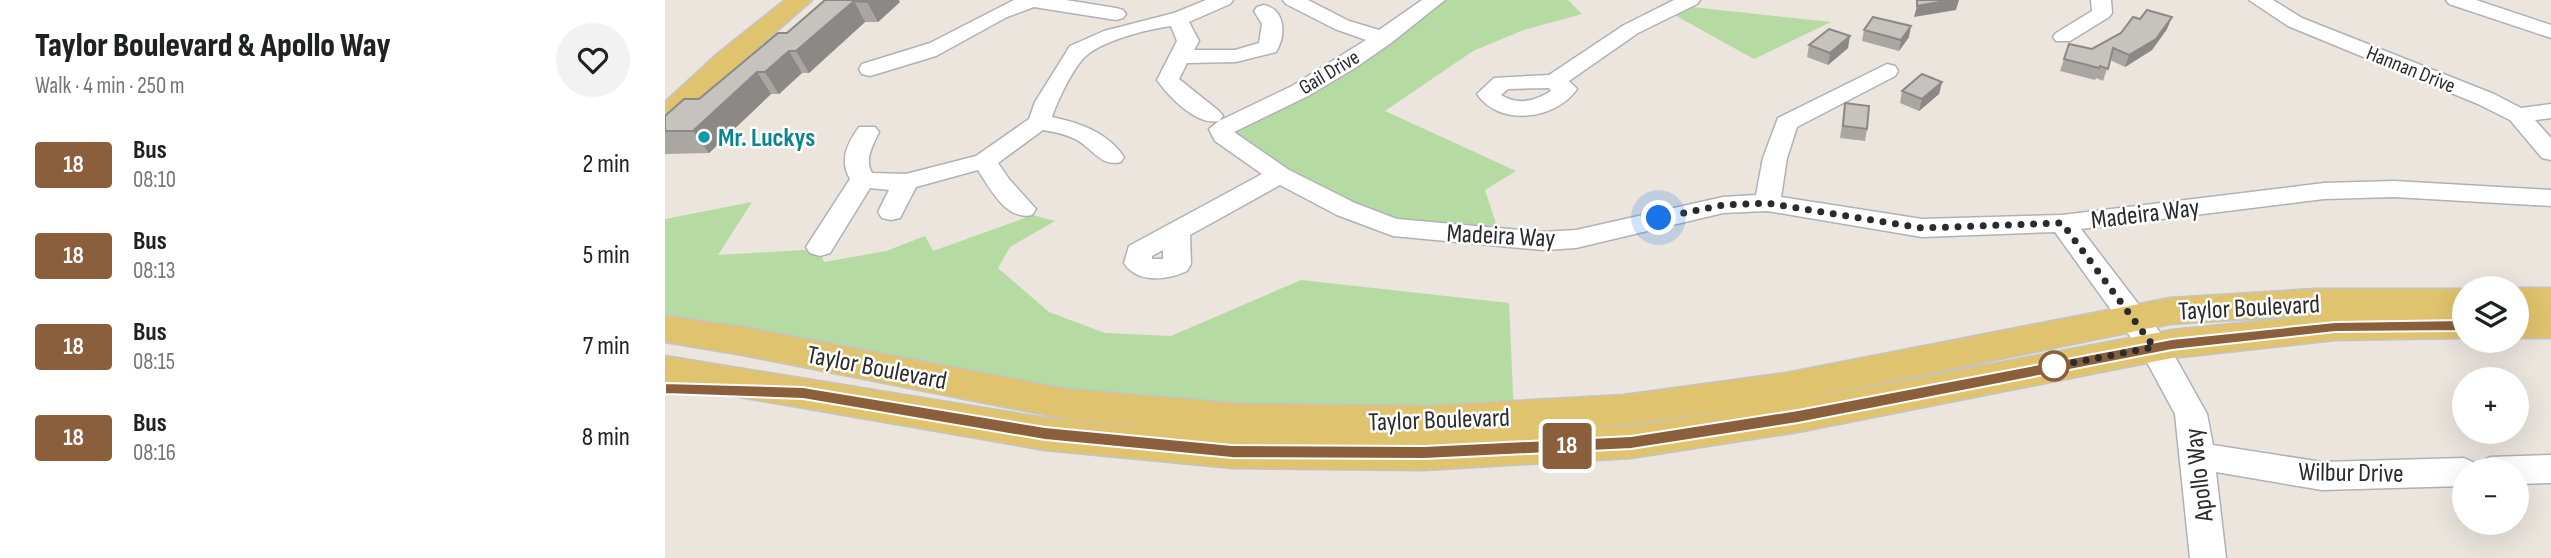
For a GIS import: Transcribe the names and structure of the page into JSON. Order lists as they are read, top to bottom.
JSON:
{
  "streets": {
    "main road": ["Taylor Boulevard"],
    "street": [
      "Hannan Drive",
      "Gail Drive",
      "Madeira Way",
      "Wilbur Drive",
      "Apollo Way"
    ]
  },
  "crossings": [
    ["Gail Drive", "Madeira Way"],
    ["Madeira Way", "Apollo Way"],
    ["Taylor Boulevard", "Apollo Way"],
    ["Wilbur Drive", "Apollo Way"]
  ],
  "places": ["Mr. Luckys"],
  "lines": ["bus line 18"],
  "page": {
    "heading": ["Taylor Boulevard & Apollo Way", "Walk · 4 min · 250 m"],
    "on_map": "18",
    "list": [
      {
        "mark": "18",
        "name": "Bus",
        "note": "08:10",
        "value": "2 min"
      },
      {
        "mark": "18",
        "name": "Bus",
        "note": "08:13",
        "value": "5 min"
      },
      {
        "mark": "18",
        "name": "Bus",
        "note": "08:15",
        "value": "7 min"
      },
      {
        "mark": "18",
        "name": "Bus",
        "note": "08:16",
        "value": "8 min"
      }
    ],
    "map_buttons": ["+", "−"]
  }
}
